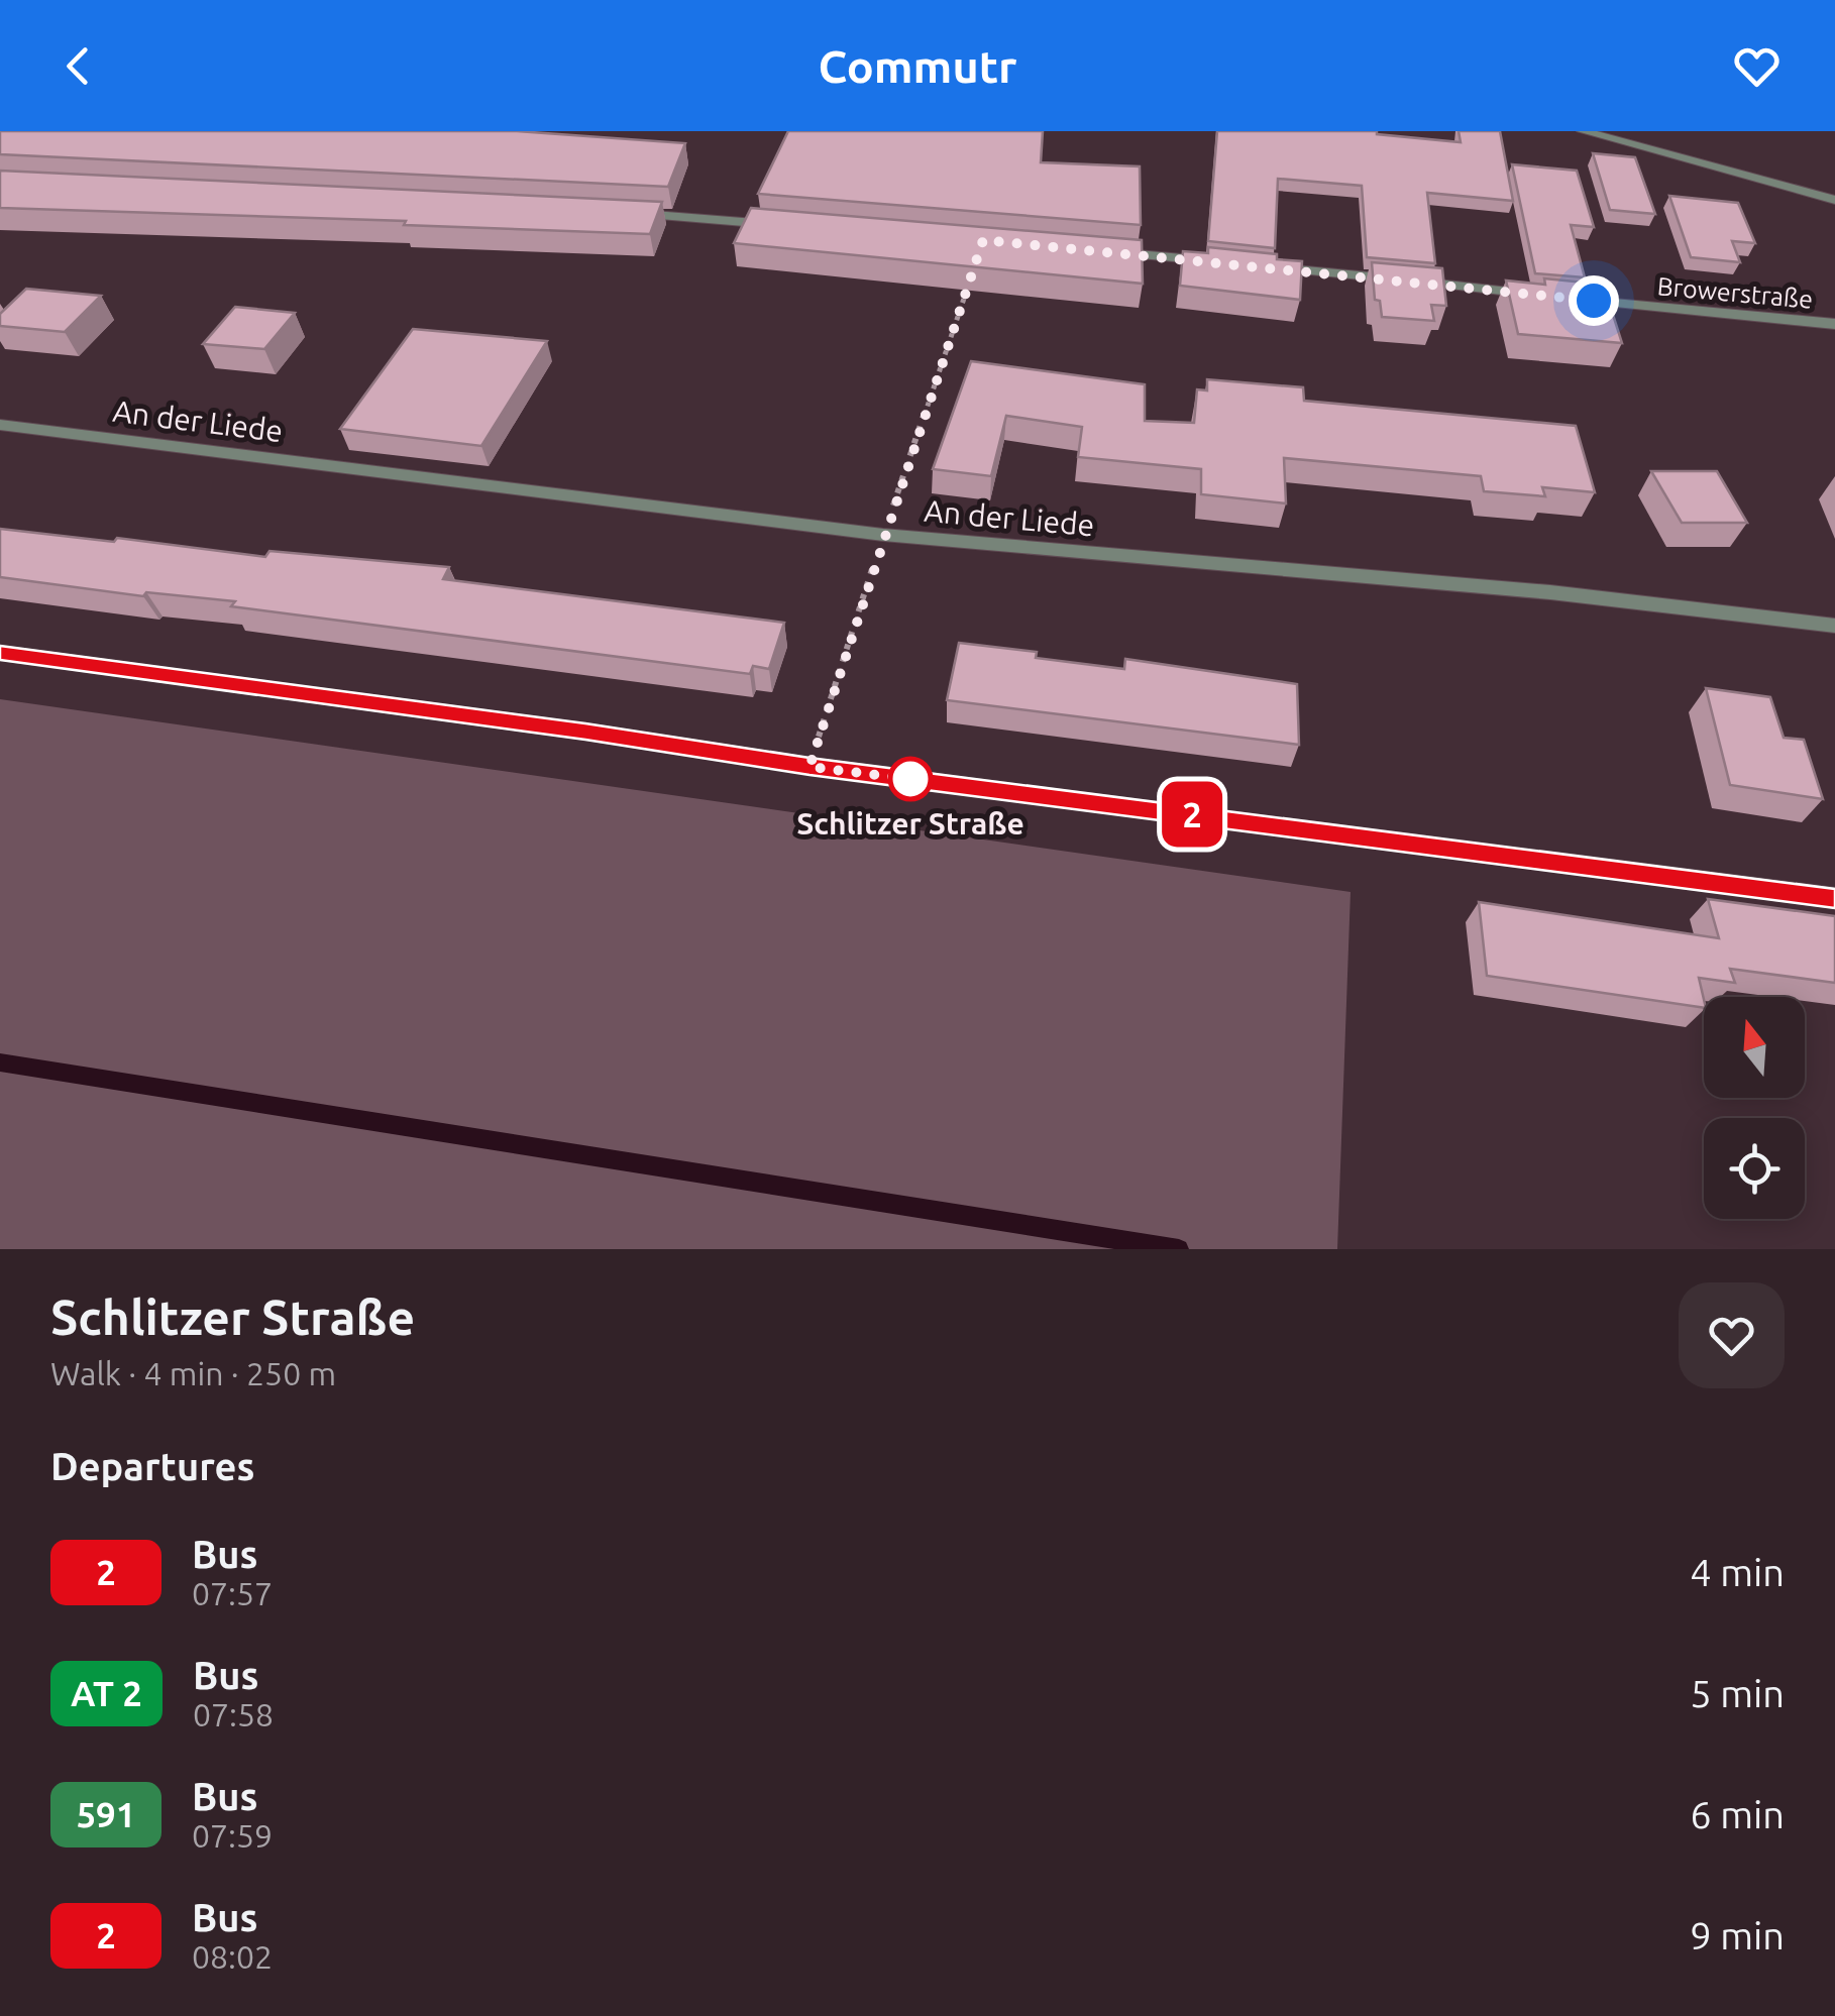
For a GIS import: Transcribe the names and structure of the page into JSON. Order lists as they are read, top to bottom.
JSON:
{
  "streets": {
    "street": ["Browerstraße", "An der Liede"]
  },
  "places": ["Schlitzer Straße"],
  "lines": ["bus line 2"],
  "north": "top",
  "page": {
    "header": "Commutr",
    "on_map": "2",
    "heading": [
      ["Schlitzer Straße", "Walk · 4 min · 250 m"],
      "Departures"
    ],
    "list": [
      {
        "mark": "2",
        "name": "Bus",
        "note": "07:57",
        "value": "4 min"
      },
      {
        "mark": "AT 2",
        "name": "Bus",
        "note": "07:58",
        "value": "5 min"
      },
      {
        "mark": "591",
        "name": "Bus",
        "note": "07:59",
        "value": "6 min"
      },
      {
        "mark": "2",
        "name": "Bus",
        "note": "08:02",
        "value": "9 min"
      }
    ]
  }
}
